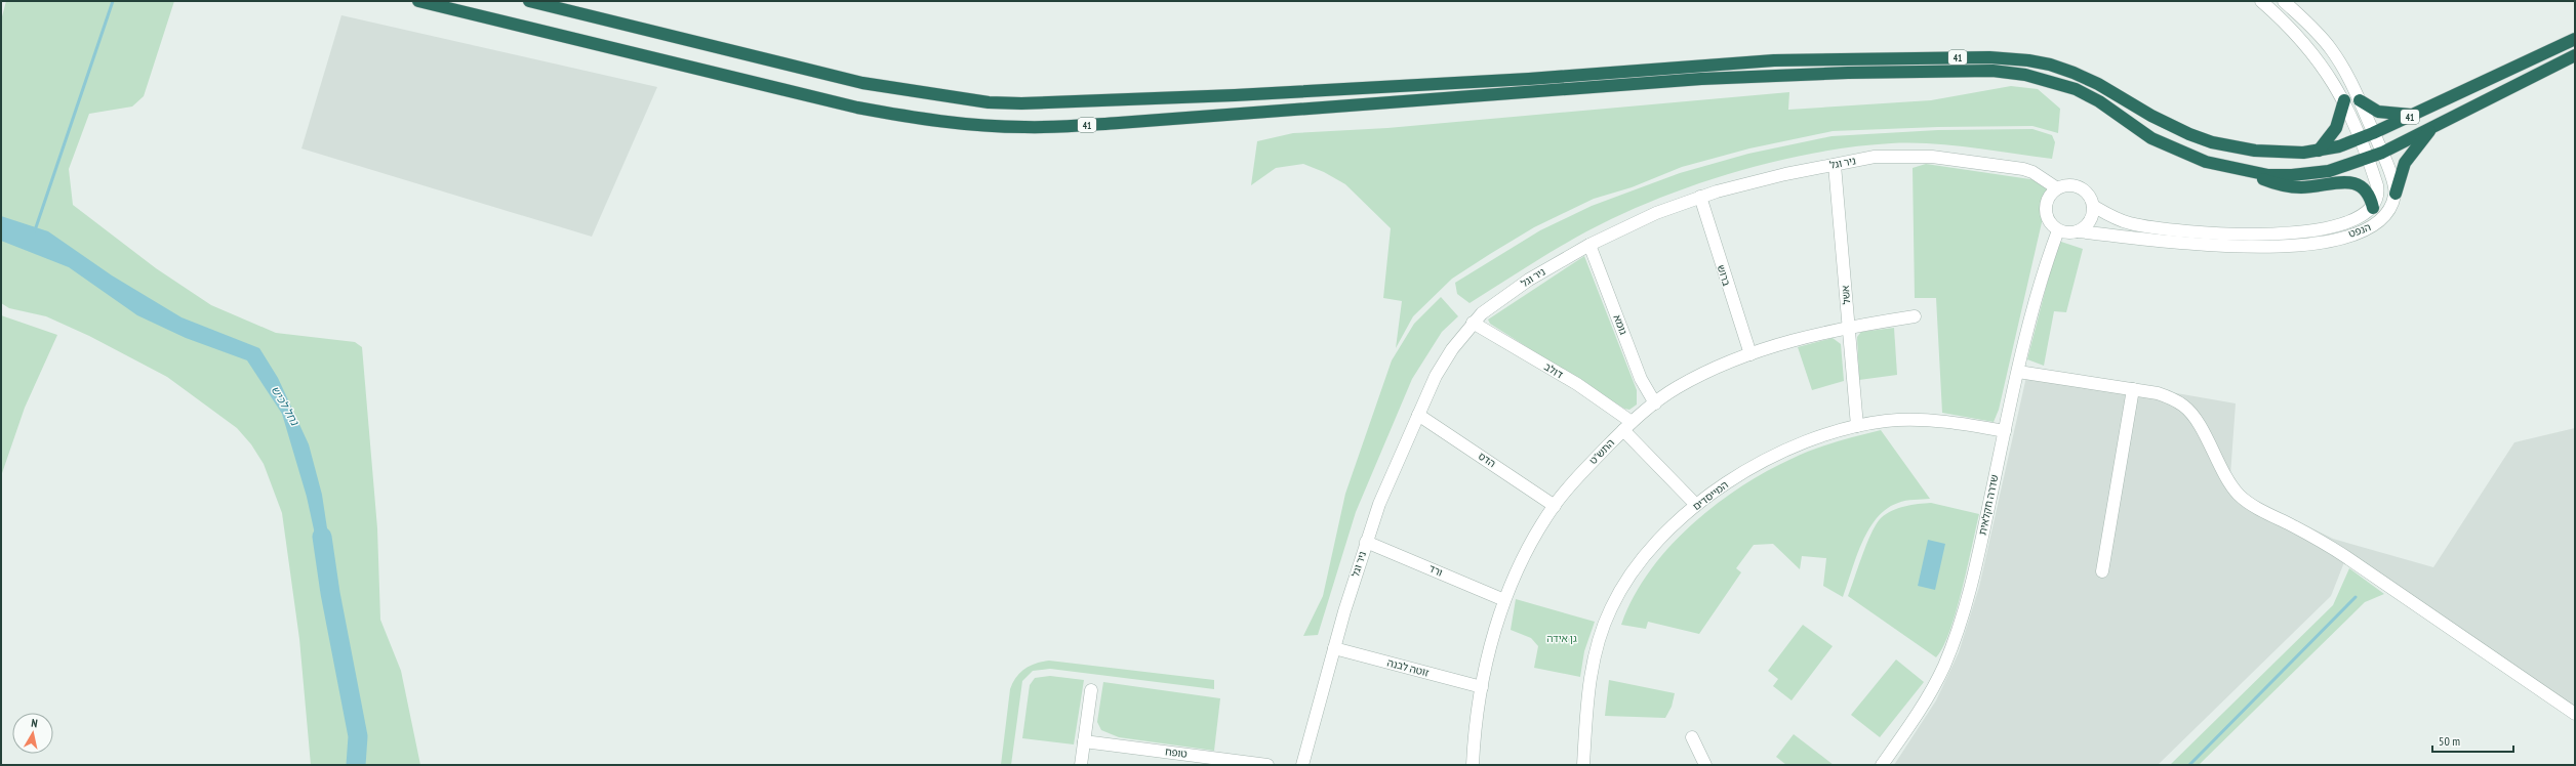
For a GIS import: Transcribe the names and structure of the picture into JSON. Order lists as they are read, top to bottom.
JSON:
{
  "streets": {
    "highway": ["41"],
    "street": [
      "ניר וגל",
      "הנפט",
      "ברוש",
      "אשל",
      "גומא",
      "דולב",
      "התש\"ט",
      "הדס",
      "המייסדים",
      "שדרה חקלאית",
      "ורד",
      "זוטה לבנה",
      "טופח"
    ]
  },
  "crossings": [
    ["41", "הנפט"],
    ["ניר וגל", "הנפט"],
    ["ניר וגל", "ברוש"],
    ["ניר וגל", "אשל"],
    ["ניר וגל", "גומא"],
    ["ניר וגל", "דולב"],
    ["ניר וגל", "הדס"],
    ["ניר וגל", "שדרה חקלאית"],
    ["ניר וגל", "ורד"],
    ["ניר וגל", "זוטה לבנה"],
    ["הנפט", "שדרה חקלאית"],
    ["ברוש", "התש\"ט"],
    ["אשל", "התש\"ט"],
    ["אשל", "המייסדים"],
    ["גומא", "התש\"ט"],
    ["דולב", "התש\"ט"],
    ["דולב", "המייסדים"],
    ["התש\"ט", "הדס"],
    ["התש\"ט", "ורד"],
    ["התש\"ט", "זוטה לבנה"],
    ["המייסדים", "שדרה חקלאית"]
  ],
  "water": ["נחל לכיש"],
  "parks": ["גן אידה"],
  "scale_bar": "50 m",
  "north": "top"
}
